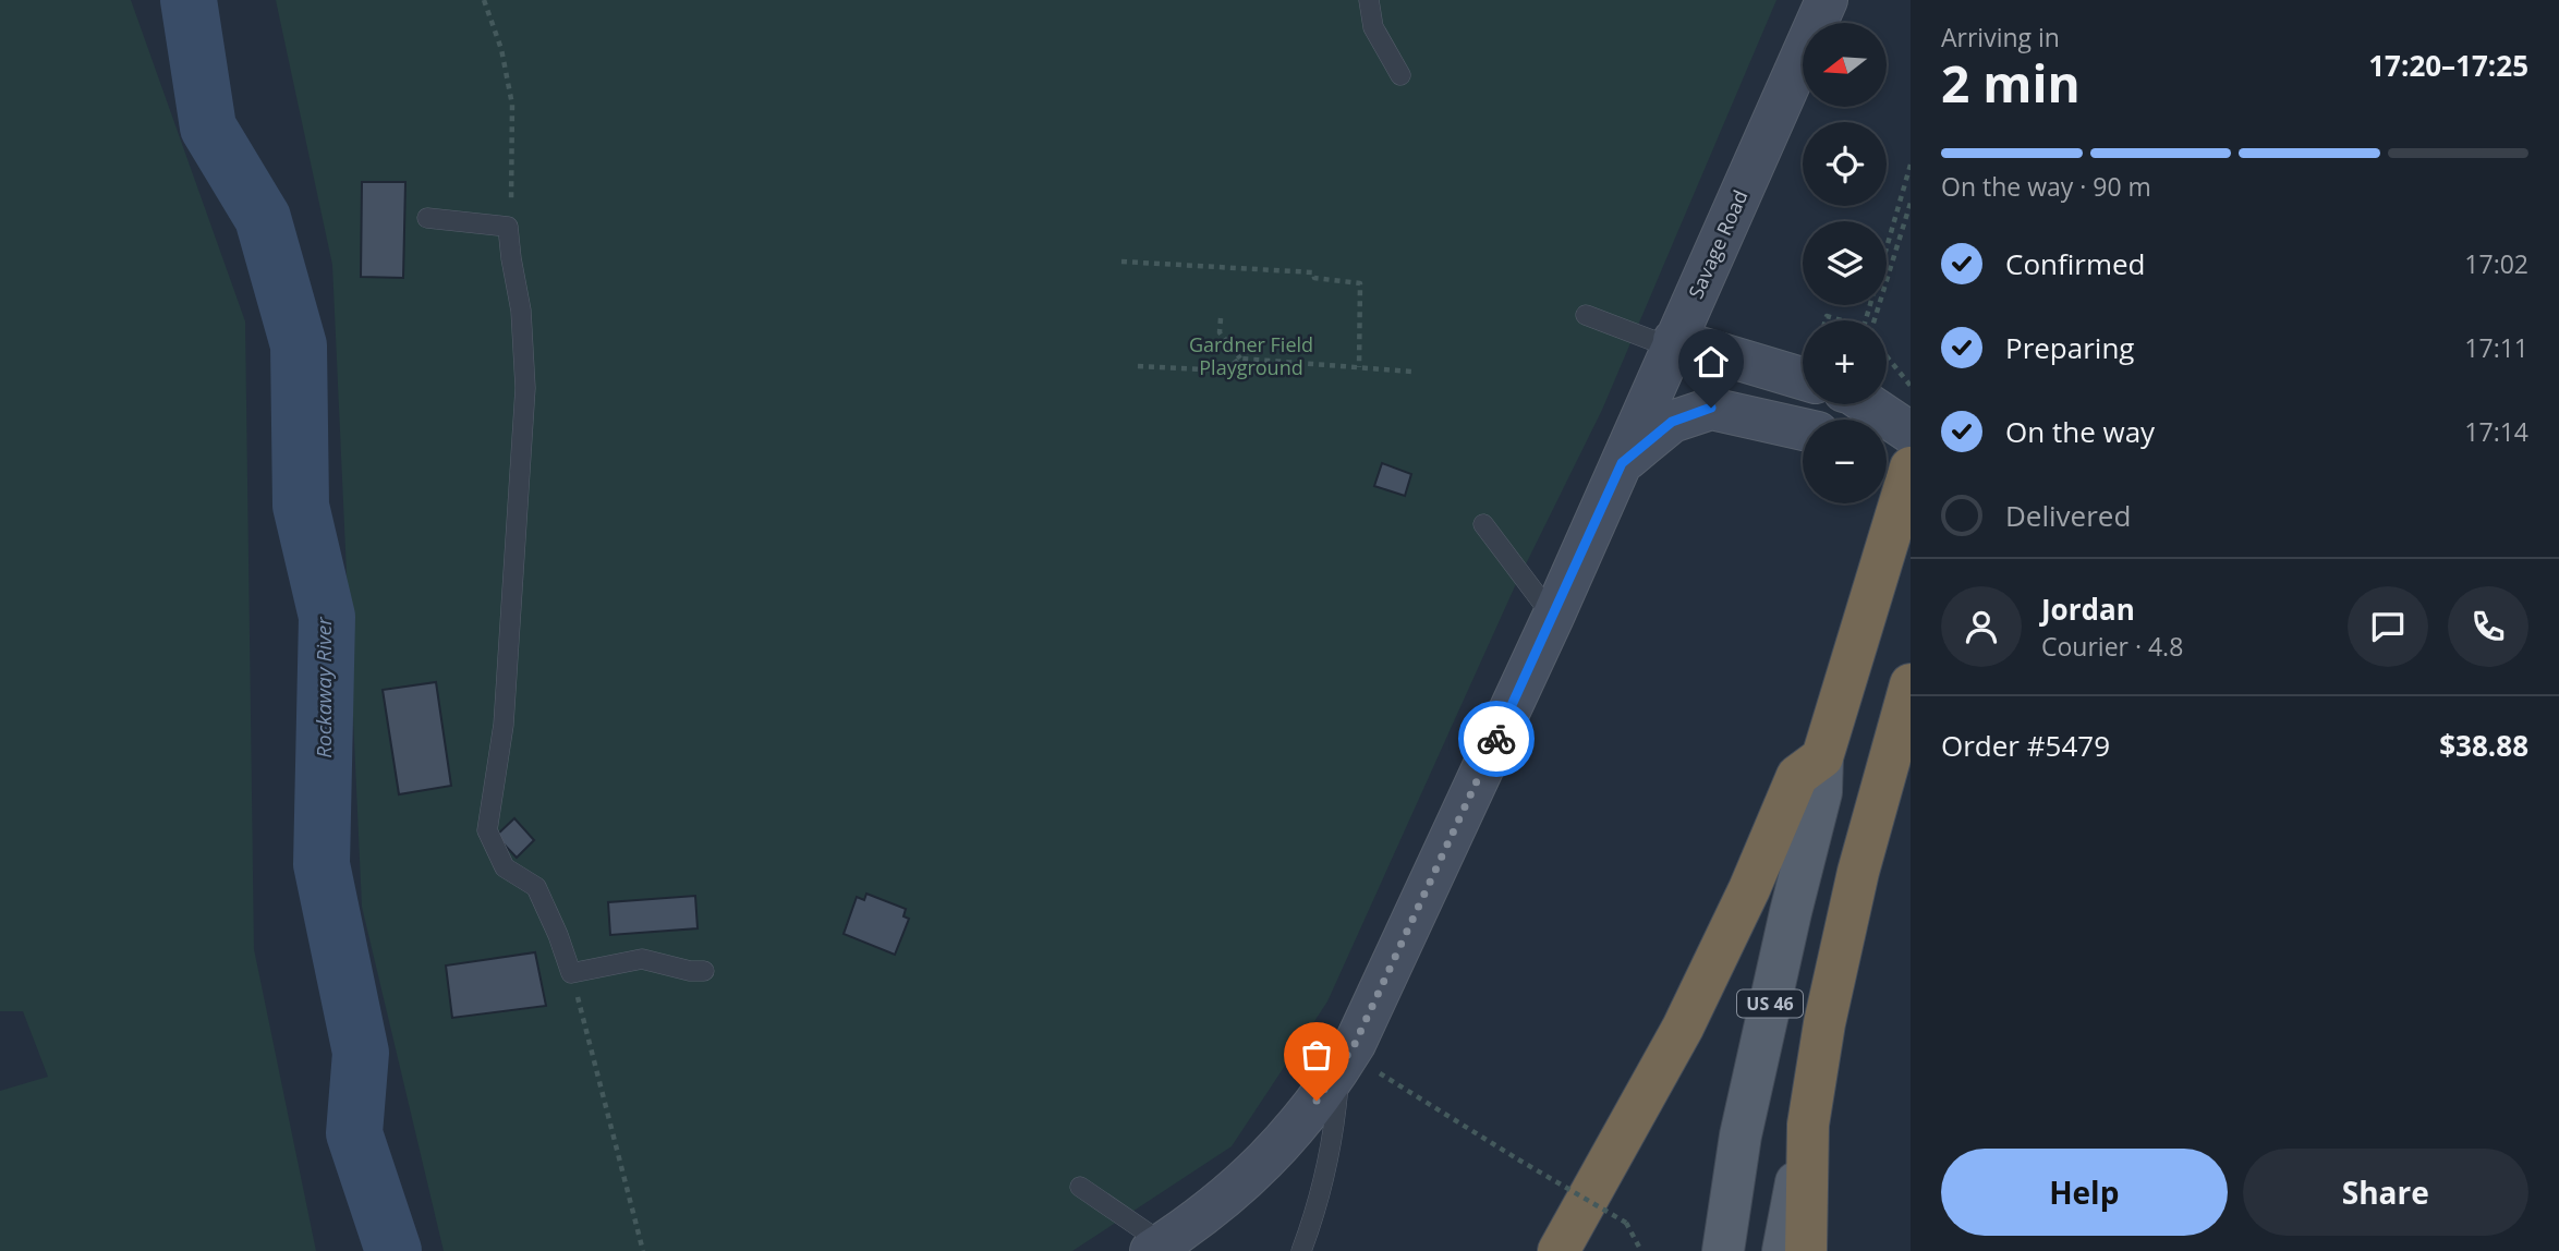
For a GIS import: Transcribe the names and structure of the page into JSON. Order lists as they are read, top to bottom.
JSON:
{
  "streets": {
    "highway": ["US 46"],
    "street": ["Savage Road"]
  },
  "water": ["Rockaway River"],
  "parks": ["Gardner Field Playground"],
  "north": "left",
  "page": {
    "heading": ["2 min", "Arriving in", "17:20–17:25"],
    "panel": [
      "Jordan",
      "Courier · 4.8",
      "Order #5479",
      "$38.88"
    ],
    "map_buttons": ["+", "−"],
    "bar": "On the way · 90 m",
    "list": [
      ["Confirmed", "17:02"],
      ["Preparing", "17:11"],
      ["On the way", "17:14"],
      "Delivered"
    ],
    "buttons": ["Help", "Share"]
  }
}
